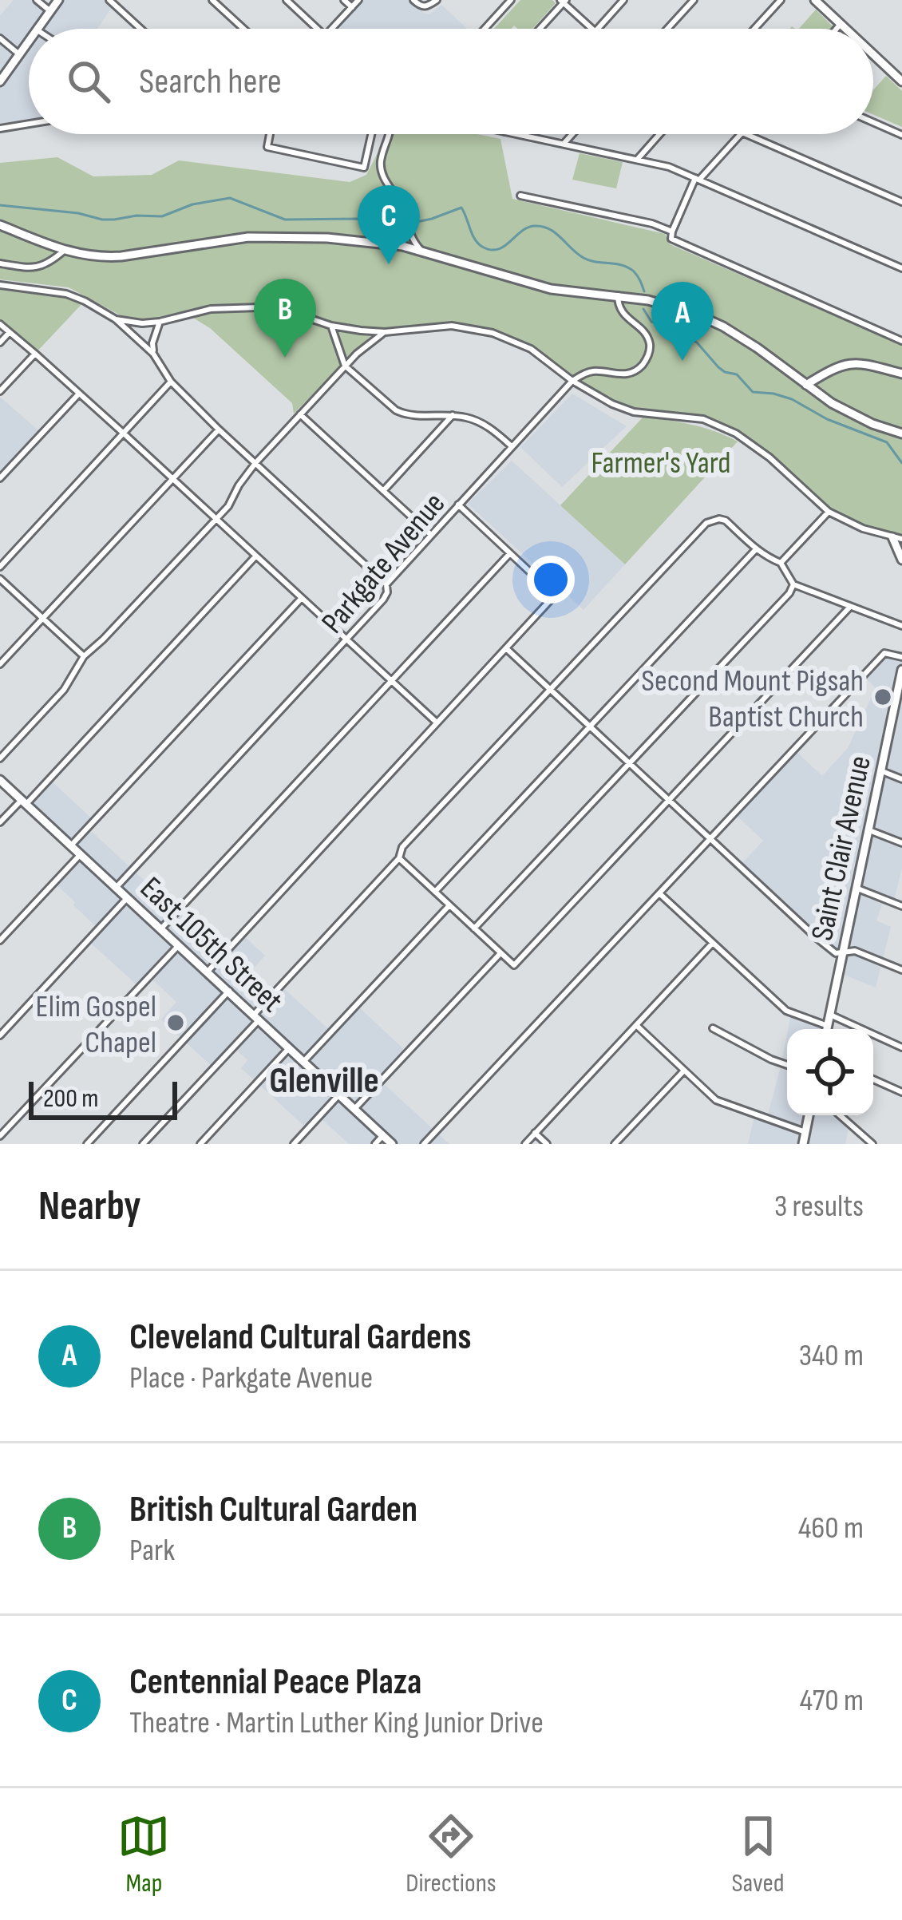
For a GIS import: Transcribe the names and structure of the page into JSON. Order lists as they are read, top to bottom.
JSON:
{
  "streets": {
    "main road": ["Saint Clair Avenue", "East 105th Street"],
    "street": ["Parkgate Avenue"]
  },
  "crossings": [
    ["Parkgate Avenue", "East 105th Street"]
  ],
  "districts": ["Glenville"],
  "parks": ["Farmer's Yard"],
  "places": ["Second Mount Pigsah Baptist Church", "Elim Gospel Chapel"],
  "scale_bar": "200 m",
  "page": {
    "search": "Search here",
    "pins": ["C", "B", "A"],
    "scale": "200 m",
    "heading": ["Nearby", "3 results"],
    "list": [
      {
        "mark": "A",
        "name": "Cleveland Cultural Gardens",
        "note": "Place · Parkgate Avenue",
        "value": "340 m"
      },
      {
        "mark": "B",
        "name": "British Cultural Garden",
        "note": "Park",
        "value": "460 m"
      },
      {
        "mark": "C",
        "name": "Centennial Peace Plaza",
        "note": "Theatre · Martin Luther King Junior Drive",
        "value": "470 m"
      }
    ],
    "nav": ["Map", "Directions", "Saved"]
  }
}
